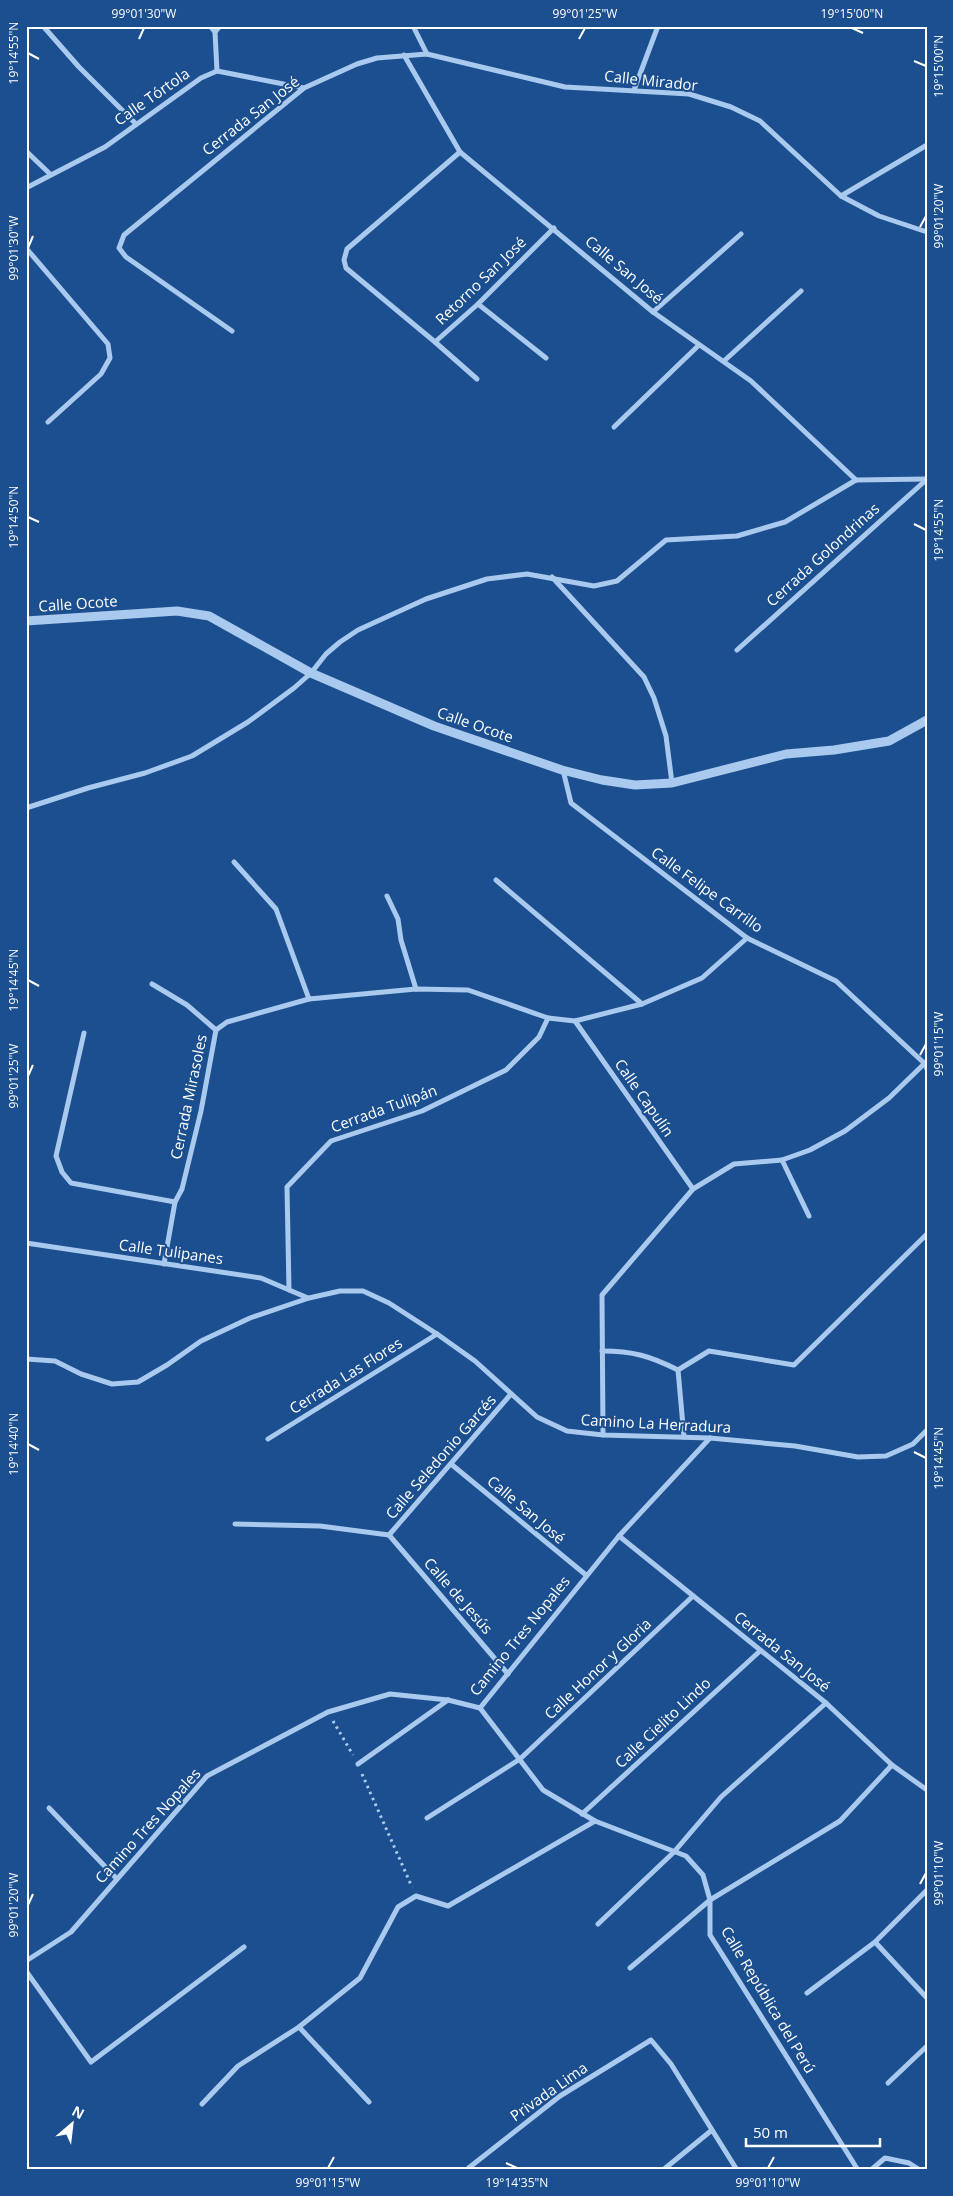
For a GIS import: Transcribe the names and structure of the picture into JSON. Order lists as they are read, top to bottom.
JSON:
{
  "streets": {
    "street": [
      "Calle Mirador",
      "Calle Tórtola",
      "Cerrada San José",
      "Calle San José",
      "Retorno San José",
      "Cerrada Golondrinas",
      "Calle Ocote",
      "Calle Felipe Carrillo",
      "Cerrada Mirasoles",
      "Calle Capulín",
      "Cerrada Tulipán",
      "Calle Tulipanes",
      "Cerrada Las Flores",
      "Camino La Herradura",
      "Calle Seledonio Garcés",
      "Calle de Jesús",
      "Camino Tres Nopales",
      "Calle Honor y Gloria",
      "Calle Cielito Lindo",
      "Calle República del Perú",
      "Privada Lima"
    ]
  },
  "crossings": [
    ["Calle Mirador", "Cerrada San José"],
    ["Cerrada San José", "Calle San José"],
    ["Cerrada San José", "Camino Tres Nopales"],
    ["Cerrada San José", "Calle Honor y Gloria"],
    ["Cerrada San José", "Calle Cielito Lindo"],
    ["Calle San José", "Retorno San José"],
    ["Calle San José", "Calle Seledonio Garcés"],
    ["Calle San José", "Camino Tres Nopales"],
    ["Calle Ocote", "Calle Felipe Carrillo"],
    ["Cerrada Mirasoles", "Calle Capulín"],
    ["Cerrada Mirasoles", "Cerrada Tulipán"],
    ["Cerrada Mirasoles", "Calle Tulipanes"],
    ["Cerrada Tulipán", "Calle Tulipanes"],
    ["Calle Tulipanes", "Camino La Herradura"],
    ["Cerrada Las Flores", "Camino La Herradura"],
    ["Camino La Herradura", "Calle Seledonio Garcés"],
    ["Camino La Herradura", "Camino Tres Nopales"],
    ["Calle Seledonio Garcés", "Calle de Jesús"],
    ["Calle de Jesús", "Camino Tres Nopales"],
    ["Camino Tres Nopales", "Calle República del Perú"],
    ["Calle Honor y Gloria", "Calle República del Perú"],
    ["Calle Cielito Lindo", "Calle República del Perú"]
  ],
  "scale_bar": "50 m",
  "north": "top right",
  "coordinates": [
    "99°01'30\"W",
    "99°01'25\"W",
    "19°15'00\"N",
    "19°14'55\"N",
    "99°01'20\"W",
    "19°14'50\"N",
    "19°14'45\"N",
    "99°01'15\"W",
    "19°14'40\"N",
    "99°01'10\"W",
    "19°14'35\"N"
  ]
}
